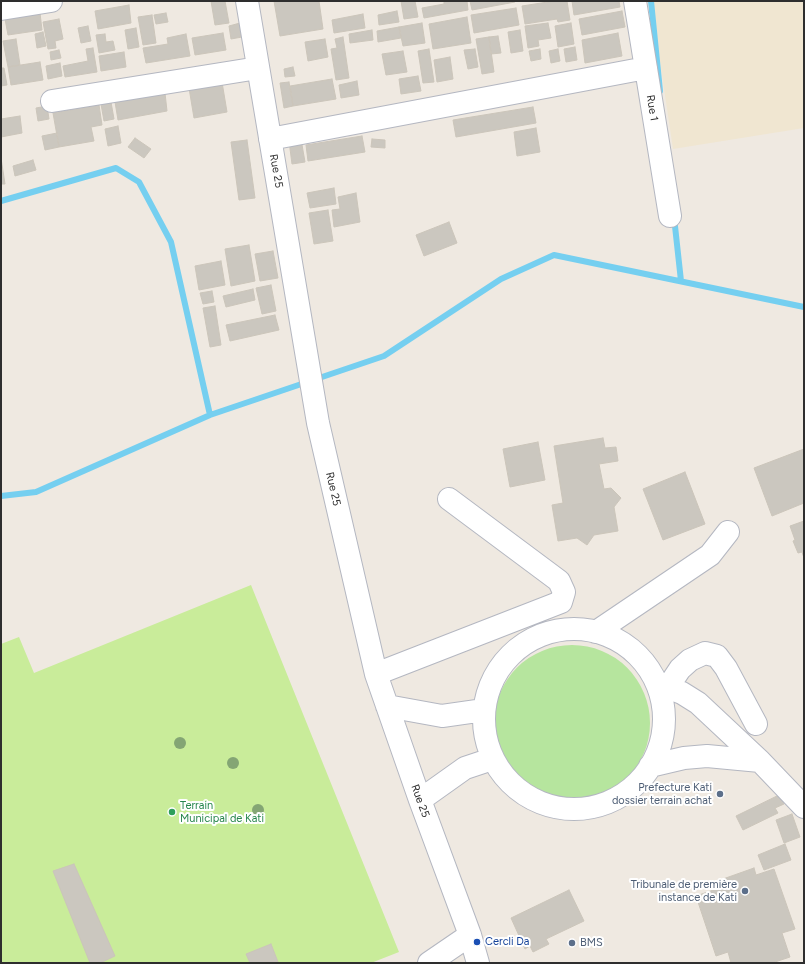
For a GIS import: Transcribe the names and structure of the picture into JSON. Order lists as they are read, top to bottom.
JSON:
{
  "streets": {
    "street": ["Rue 1", "Rue 25"]
  },
  "places": [
    "Prefecture Kati dossier terrain achat",
    "Terrain Municipal de Kati",
    "Tribunale de première instance de Kati",
    "Cercli Da",
    "BMS"
  ]
}
